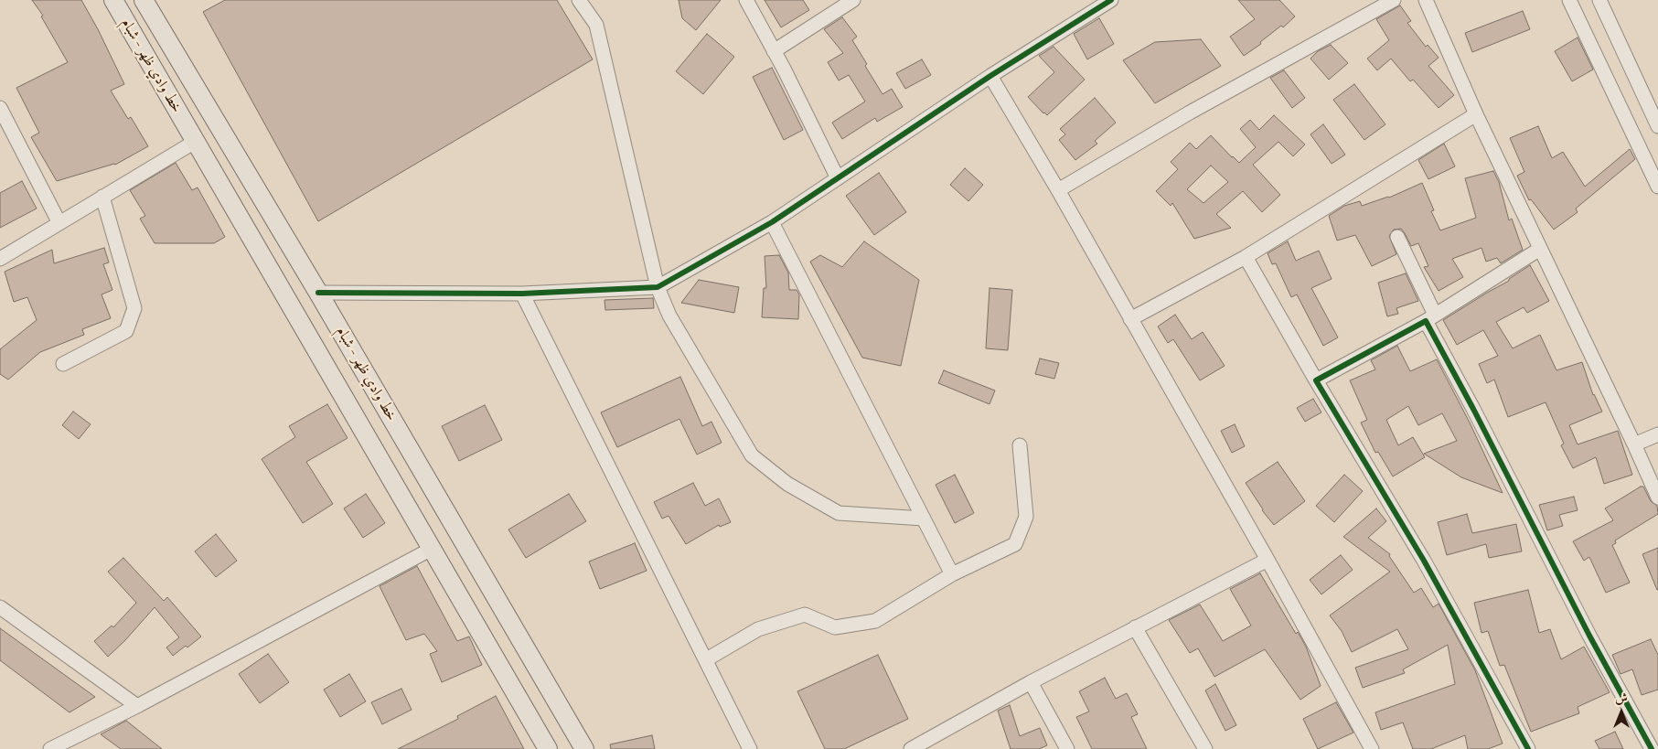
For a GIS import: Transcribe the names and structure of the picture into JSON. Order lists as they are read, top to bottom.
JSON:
{
  "streets": {
    "main road": ["خط وادي ظهر - شبام"]
  },
  "north": "top"
}
